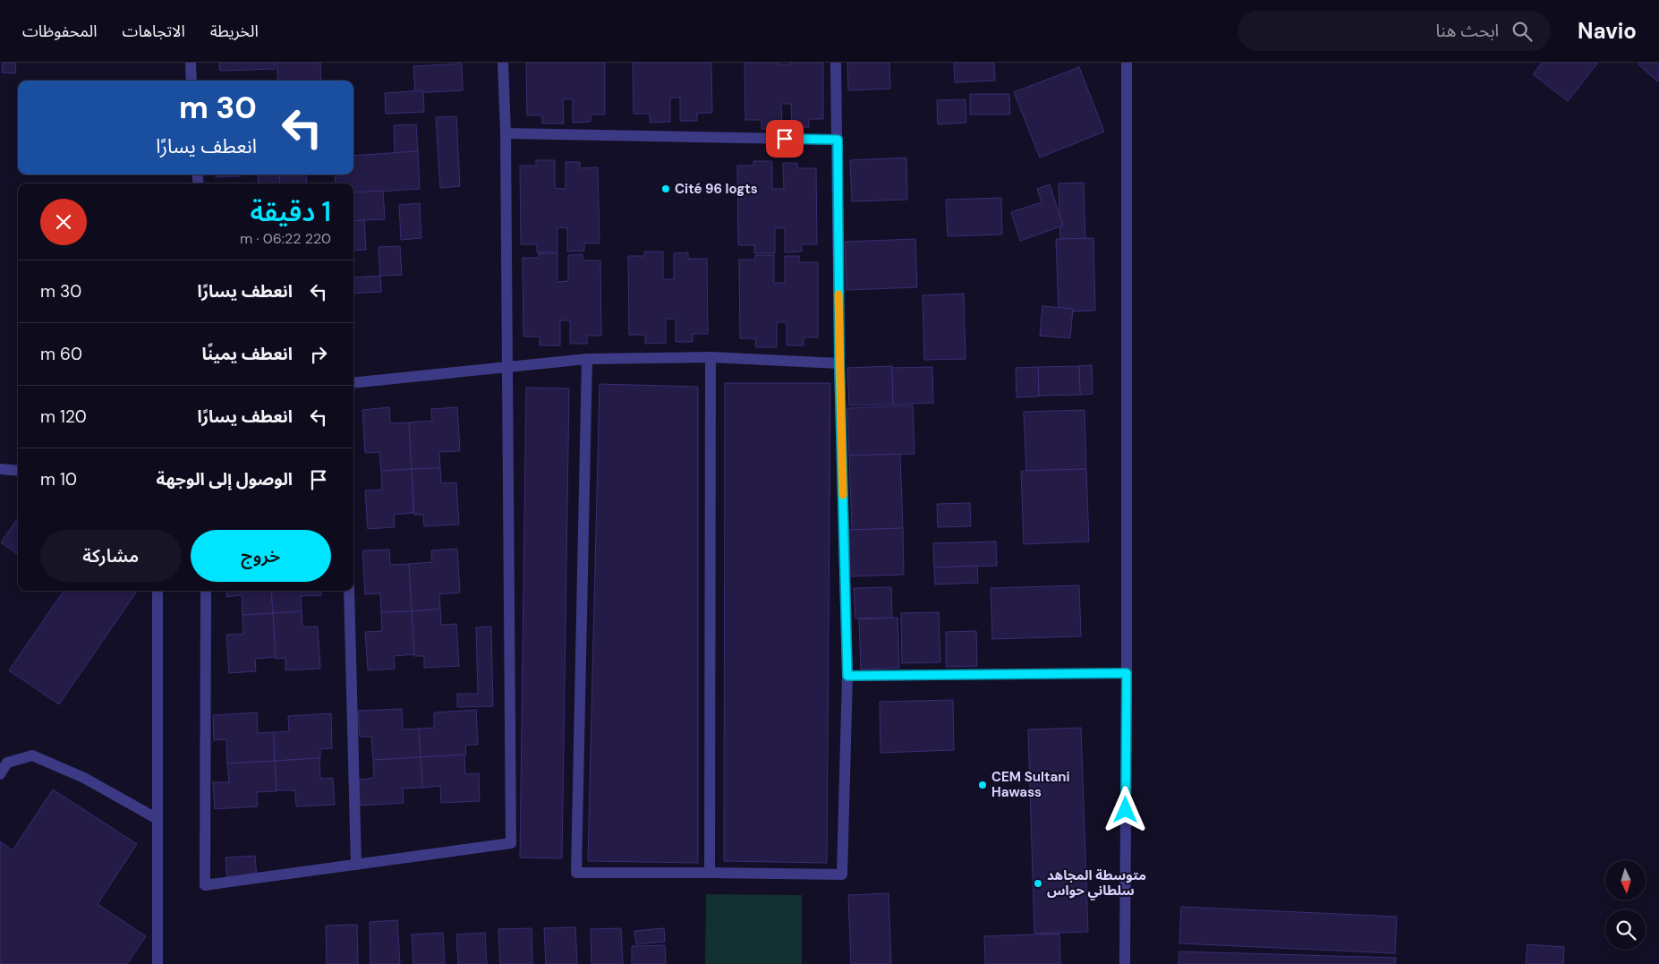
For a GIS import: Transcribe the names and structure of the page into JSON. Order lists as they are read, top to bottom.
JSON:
{
  "places": ["Cité 96 logts", "CEM Sultani Hawass", "متوسطة المجاهد سلطاني حواس"],
  "north": "bottom",
  "page": {
    "header": "Navio",
    "search": "ابحث هنا",
    "nav": ["الخريطة", "الاتجاهات", "المحفوظات"],
    "turn": ["30 m", "انعطف يسارًا"],
    "heading": ["1 دقيقة", "220 m · 06:22"],
    "list": [
      {
        "name": "انعطف يسارًا",
        "value": "30 m"
      },
      {
        "name": "انعطف يمينًا",
        "value": "60 m"
      },
      {
        "name": "انعطف يسارًا",
        "value": "120 m"
      },
      {
        "name": "الوصول إلى الوجهة",
        "value": "10 m"
      }
    ],
    "buttons": ["خروج", "مشاركة"]
  }
}
